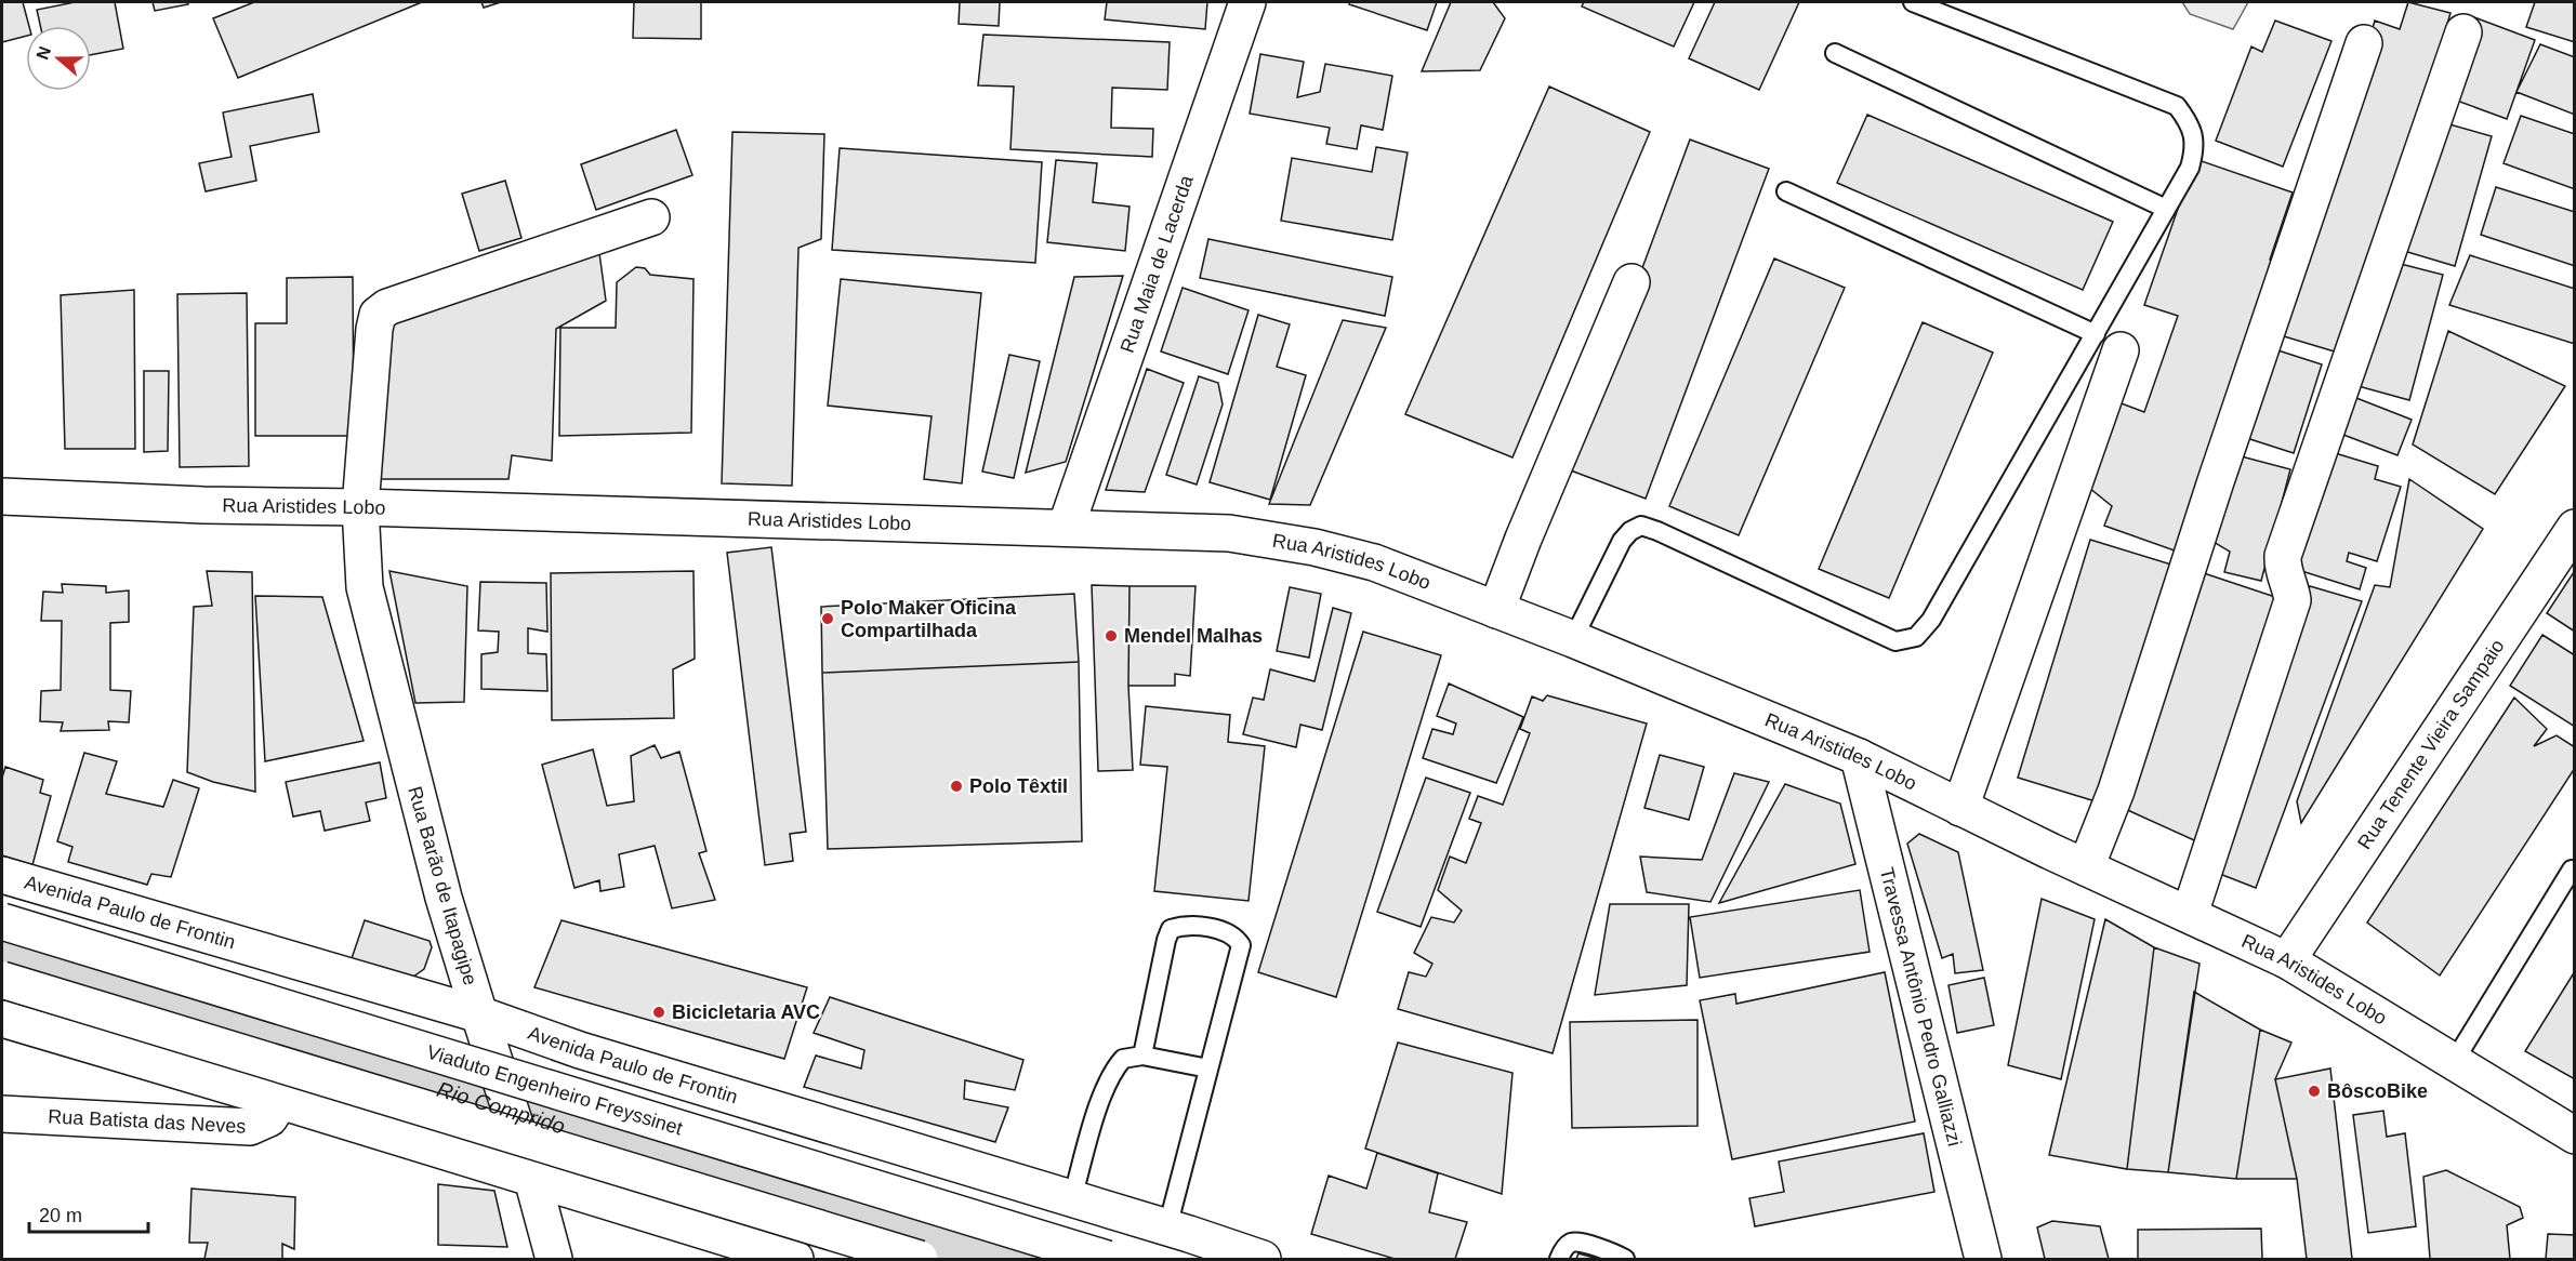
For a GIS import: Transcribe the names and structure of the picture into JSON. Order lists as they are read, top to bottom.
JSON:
{
  "streets": {
    "main road": [
      "Rua Maia de Lacerda",
      "Rua Aristides Lobo",
      "Rua Tenente Vieira Sampaio",
      "Rua Barão de Itapagipe",
      "Avenida Paulo de Frontin",
      "Travessa Antônio Pedro Galliazzi",
      "Viaduto Engenheiro Freyssinet",
      "Rua Batista das Neves"
    ]
  },
  "crossings": [
    ["Rua Maia de Lacerda", "Rua Aristides Lobo"],
    ["Rua Aristides Lobo", "Rua Tenente Vieira Sampaio"],
    ["Rua Aristides Lobo", "Rua Barão de Itapagipe"],
    ["Rua Aristides Lobo", "Travessa Antônio Pedro Galliazzi"],
    ["Rua Barão de Itapagipe", "Avenida Paulo de Frontin"]
  ],
  "water": ["Rio Comprido"],
  "places": [
    "Polo Maker Oficina Compartilhada",
    "Mendel Malhas",
    "Polo Têxtil",
    "Bicicletaria AVC",
    "BôscoBike"
  ],
  "scale_bar": "20 m",
  "north": "left"
}
